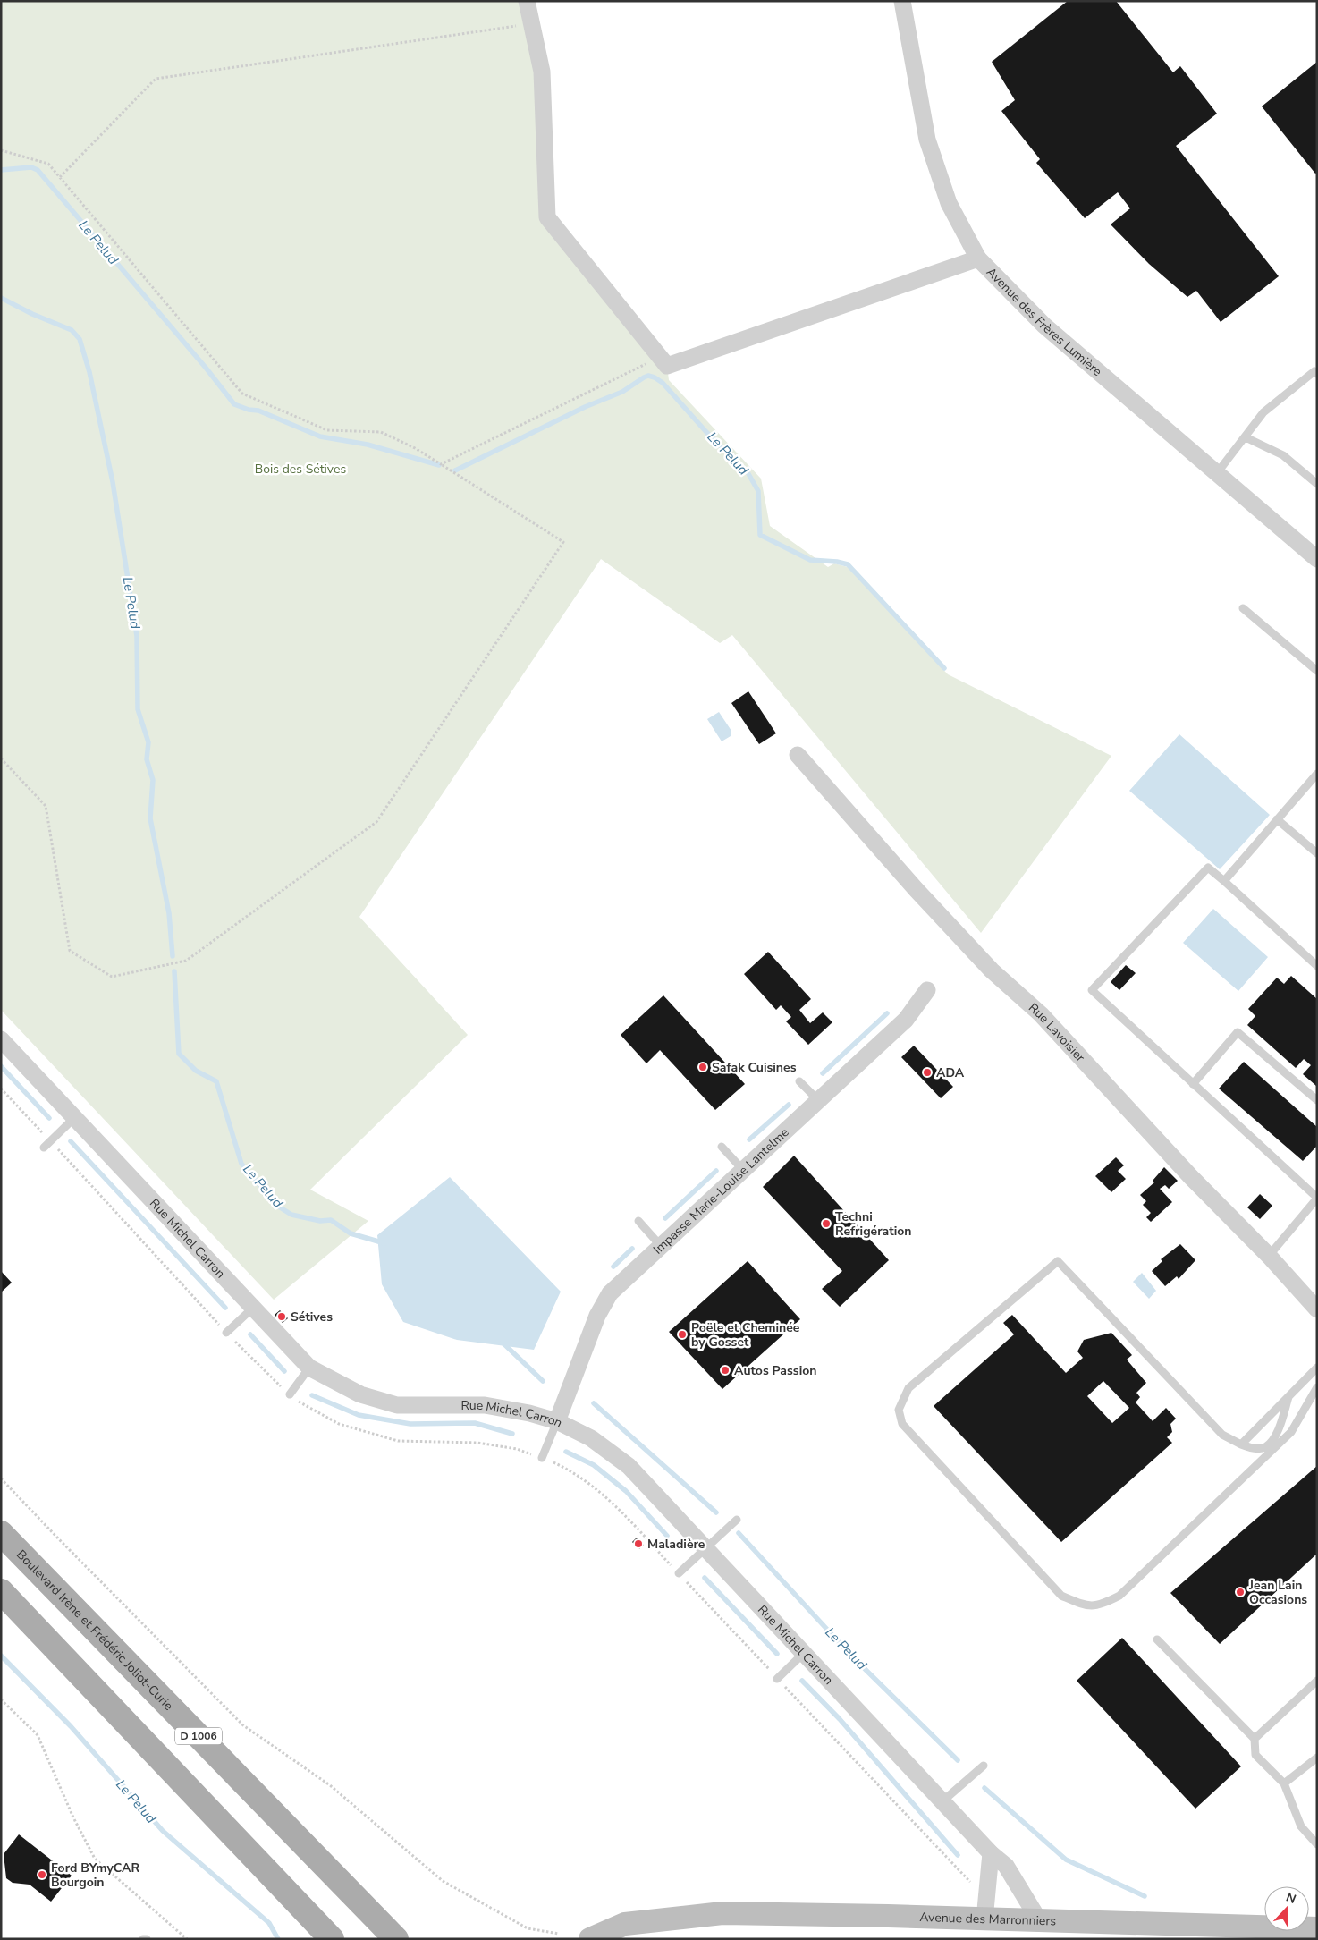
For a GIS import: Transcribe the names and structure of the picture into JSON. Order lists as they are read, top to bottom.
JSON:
{
  "streets": {
    "main road": ["Boulevard Irène et Frédéric Joliot-Curie", "D 1006", "Avenue des Marronniers"],
    "street": [
      "Avenue des Frères Lumière",
      "Rue Lavoisier",
      "Impasse Marie-Louise Lantelme",
      "Rue Michel Carron"
    ]
  },
  "crossings": [
    ["Impasse Marie-Louise Lantelme", "Rue Michel Carron"],
    ["Rue Michel Carron", "Avenue des Marronniers"]
  ],
  "water": ["Le Pelud"],
  "parks": ["Bois des Sétives"],
  "places": [
    "Safak Cuisines",
    "ADA",
    "Techni Refrigération",
    "Sétives",
    "Poële et Cheminée by Gosset",
    "Autos Passion",
    "Maladière",
    "Jean Lain Occasions",
    "Ford BYmyCAR Bourgoin"
  ],
  "north": "top"
}
